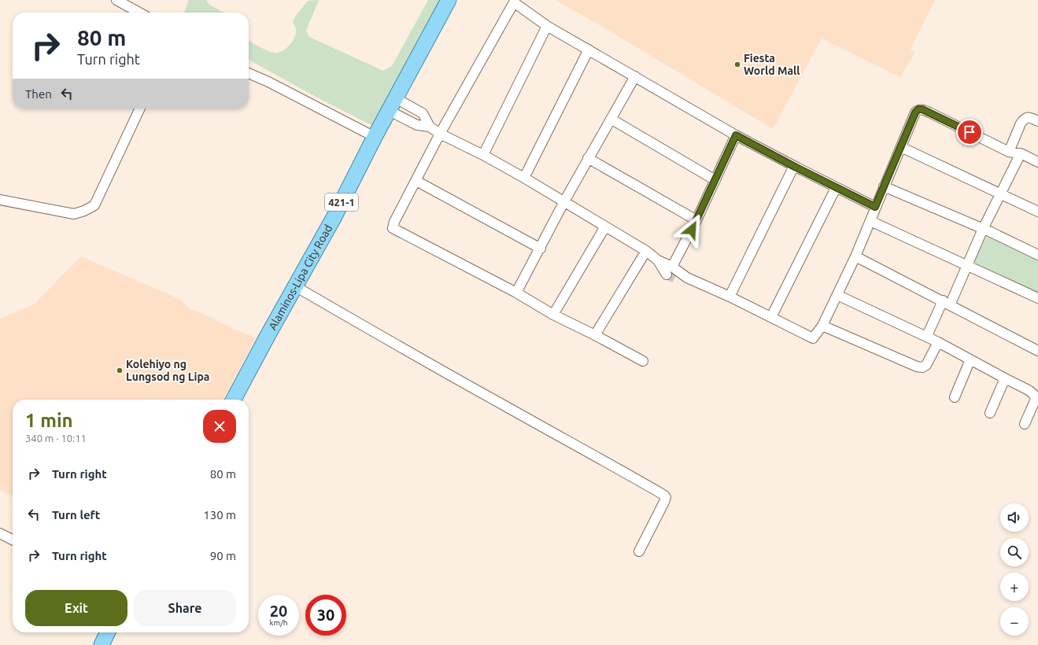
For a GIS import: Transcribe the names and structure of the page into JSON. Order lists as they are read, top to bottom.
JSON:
{
  "streets": {
    "main road": ["421-1", "Alaminos-Lipa City Road"]
  },
  "places": ["Fiesta World Mall", "Kolehiyo ng Lungsod ng Lipa"],
  "page": {
    "turn": ["80 m", "Turn right"],
    "then": "Then",
    "heading": ["1 min", "340 m · 10:11"],
    "list": [
      {
        "name": "Turn right",
        "value": "80 m"
      },
      {
        "name": "Turn left",
        "value": "130 m"
      },
      {
        "name": "Turn right",
        "value": "90 m"
      }
    ],
    "map_buttons": ["+", "−"],
    "buttons": ["Exit", "Share"],
    "speed": "20 km/h",
    "limit": "30"
  }
}
